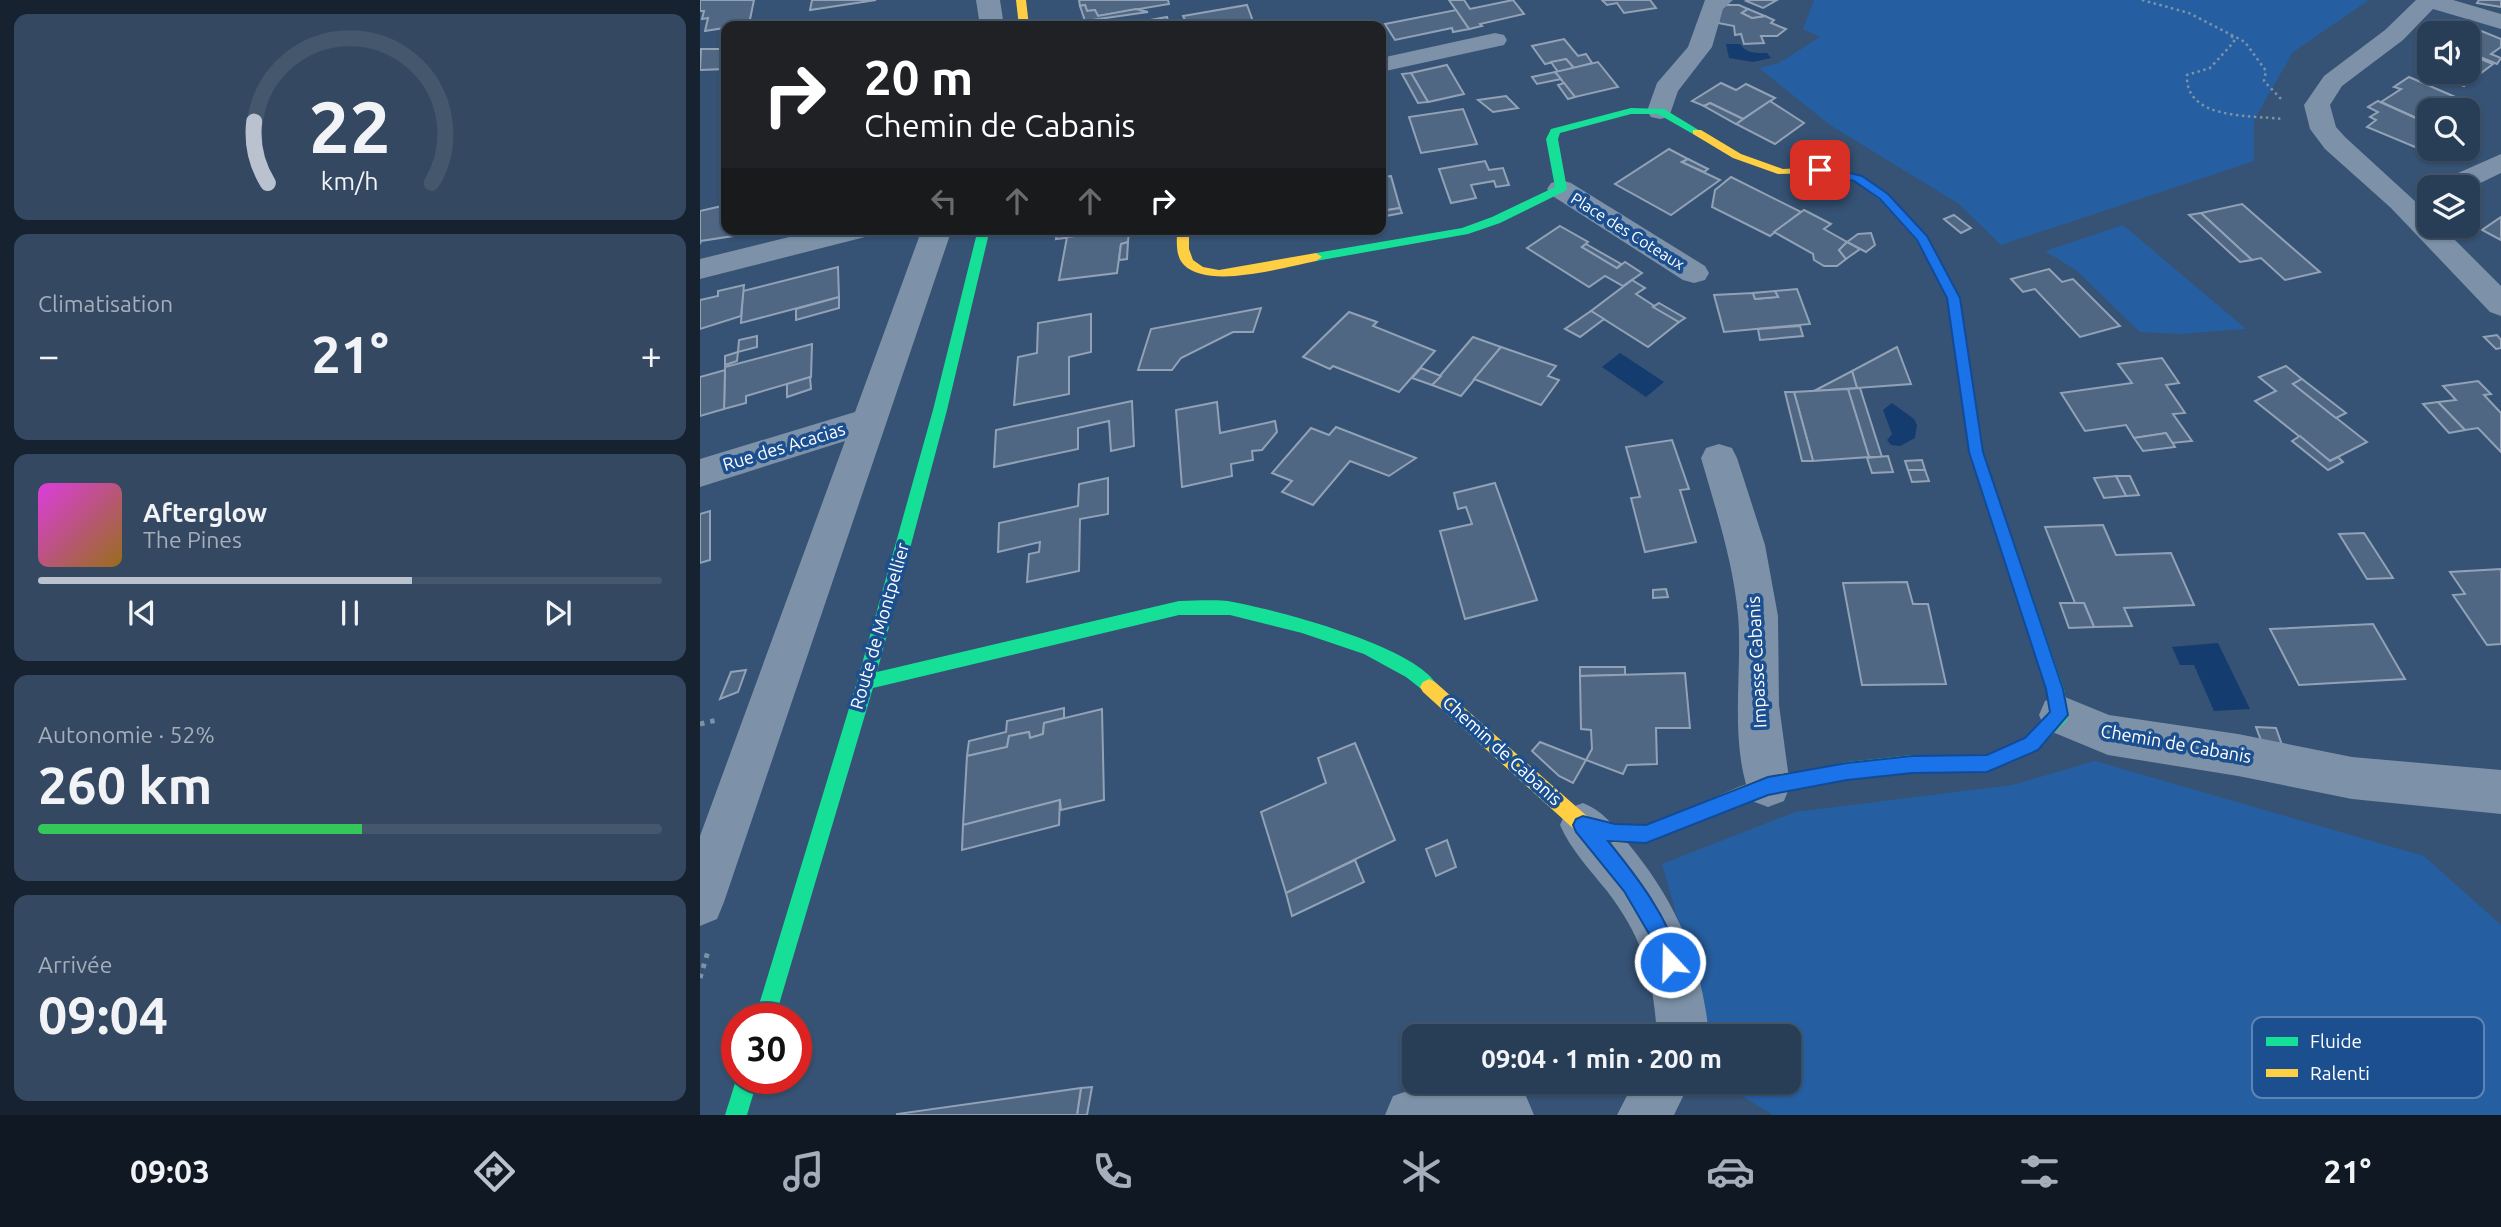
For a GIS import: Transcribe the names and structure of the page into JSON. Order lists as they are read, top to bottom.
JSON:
{
  "streets": {
    "street": [
      "Place des Coteaux",
      "Rue des Acacias",
      "Route de Montpellier",
      "Impasse Cabanis",
      "Chemin de Cabanis"
    ]
  },
  "crossings": [
    ["Route de Montpellier", "Chemin de Cabanis"],
    ["Impasse Cabanis", "Chemin de Cabanis"]
  ],
  "legend": ["Fluide", "Ralenti"],
  "page": {
    "turn": ["20 m", "Chemin de Cabanis"],
    "tile": [
      "Climatisation",
      ["Autonomie · 52%", "260 km"],
      ["Arrivée", "09:04"]
    ],
    "heat": ["−", "21°", "+"],
    "song": ["Afterglow", "The Pines"],
    "limit": "30",
    "trip": "09:04 · 1 min · 200 m",
    "tabs": ["09:03", "21°"],
    "gauge": ["22", "km/h"]
  }
}
